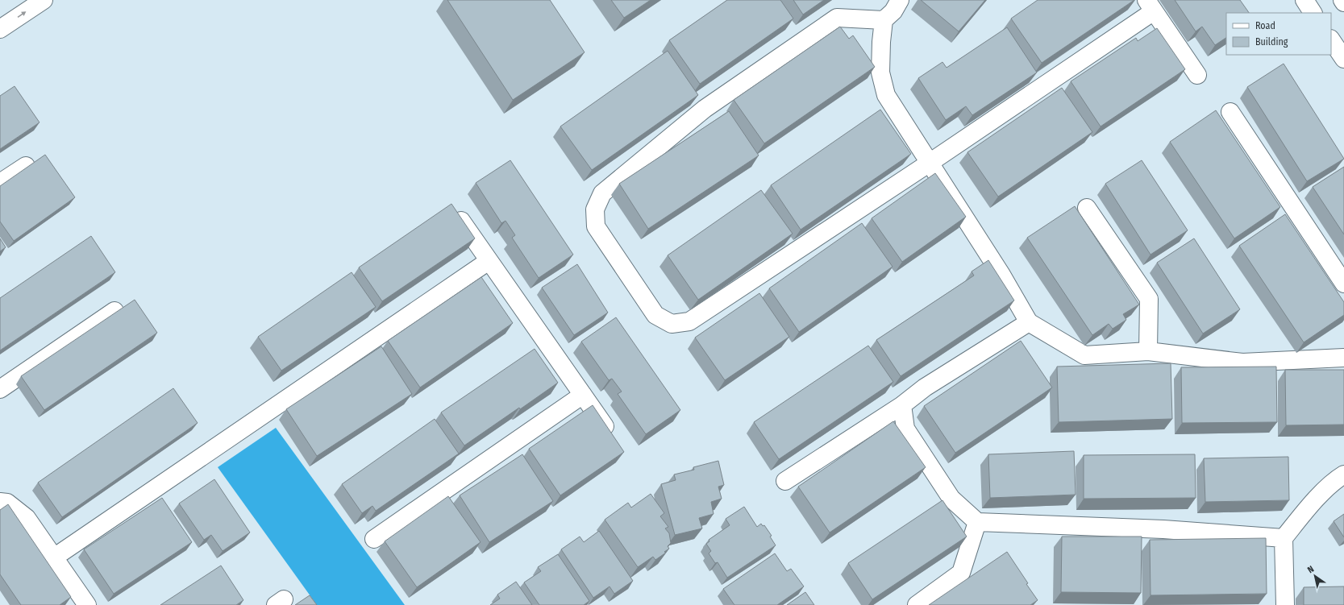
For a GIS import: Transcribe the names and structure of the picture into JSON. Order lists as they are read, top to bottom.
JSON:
{
  "legend": ["Road", "Building"],
  "north": "top left"
}
